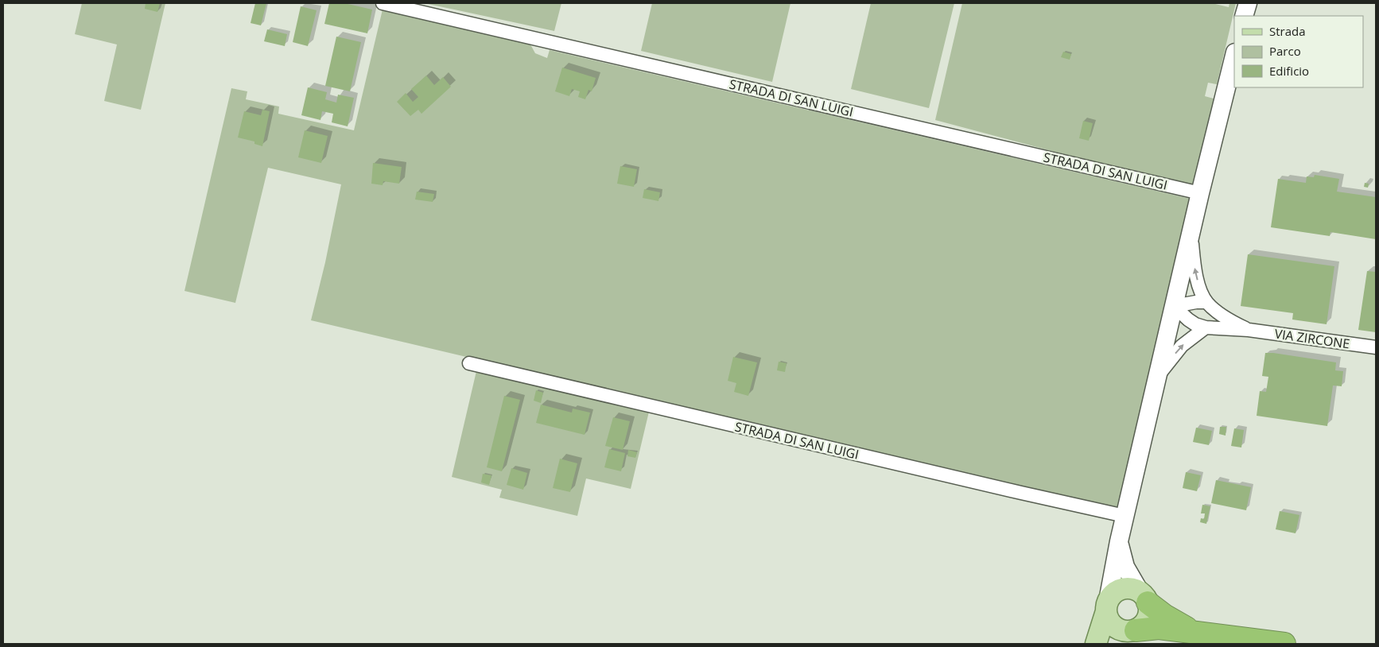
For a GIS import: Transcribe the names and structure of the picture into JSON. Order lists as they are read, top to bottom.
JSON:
{
  "streets": {
    "street": ["STRADA DI SAN LUIGI", "VIA ZIRCONE"]
  },
  "legend": ["Strada", "Parco", "Edificio"]
}
